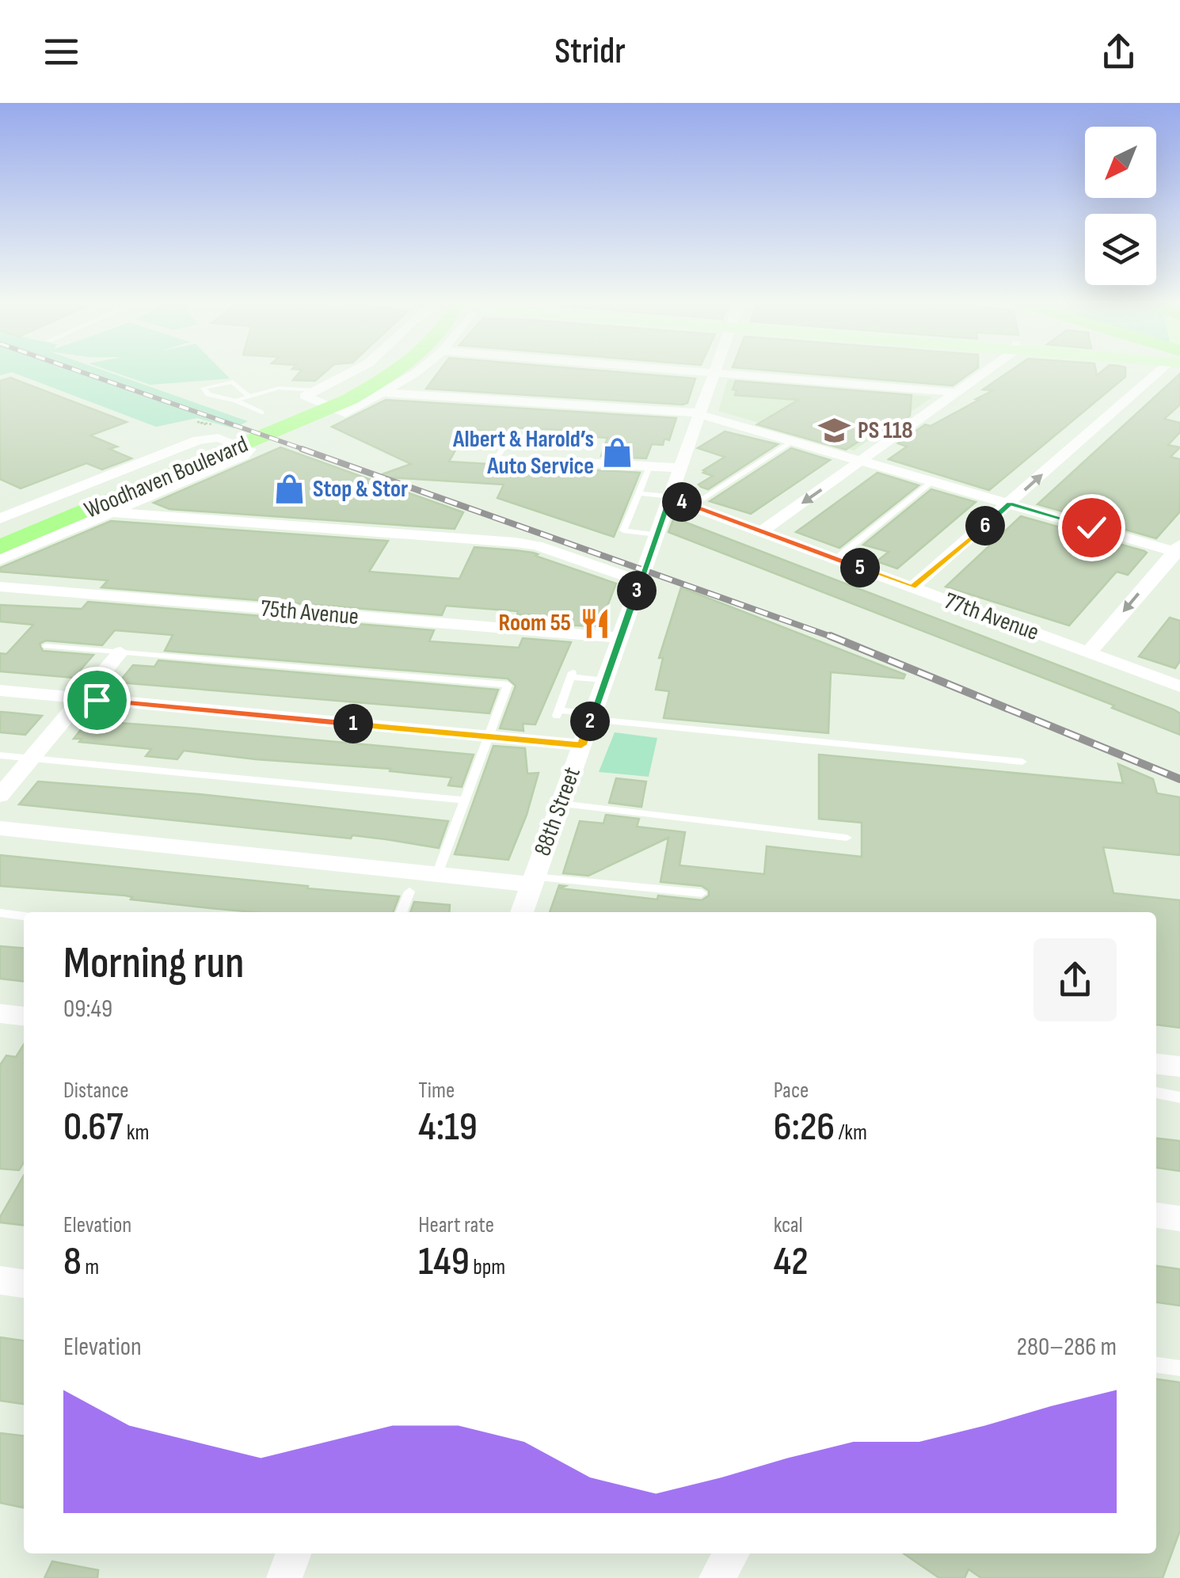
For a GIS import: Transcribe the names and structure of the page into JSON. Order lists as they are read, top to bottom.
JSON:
{
  "streets": {
    "main road": ["Woodhaven Boulevard"],
    "street": ["75th Avenue", "77th Avenue", "88th Street"]
  },
  "crossings": [
    ["75th Avenue", "88th Street"],
    ["77th Avenue", "88th Street"]
  ],
  "places": {
    "school or university": ["PS 118"],
    "shop": ["Albert & Harold’s Auto Service", "Stop & Stor"],
    "restaurant": ["Room 55"]
  },
  "north": "bottom left",
  "page": {
    "header": "Stridr",
    "pins": [
      "4",
      "6",
      "5",
      "3",
      "2",
      "1"
    ],
    "heading": ["Morning run", "09:49"],
    "stats": [
      ["Distance", "0.67 km"],
      ["Time", "4:19"],
      ["Pace", "6:26 /km"],
      ["Elevation", "8 m"],
      ["Heart rate", "149 bpm"],
      ["kcal", "42"]
    ],
    "chart": ["Elevation", "280–286 m"]
  }
}
